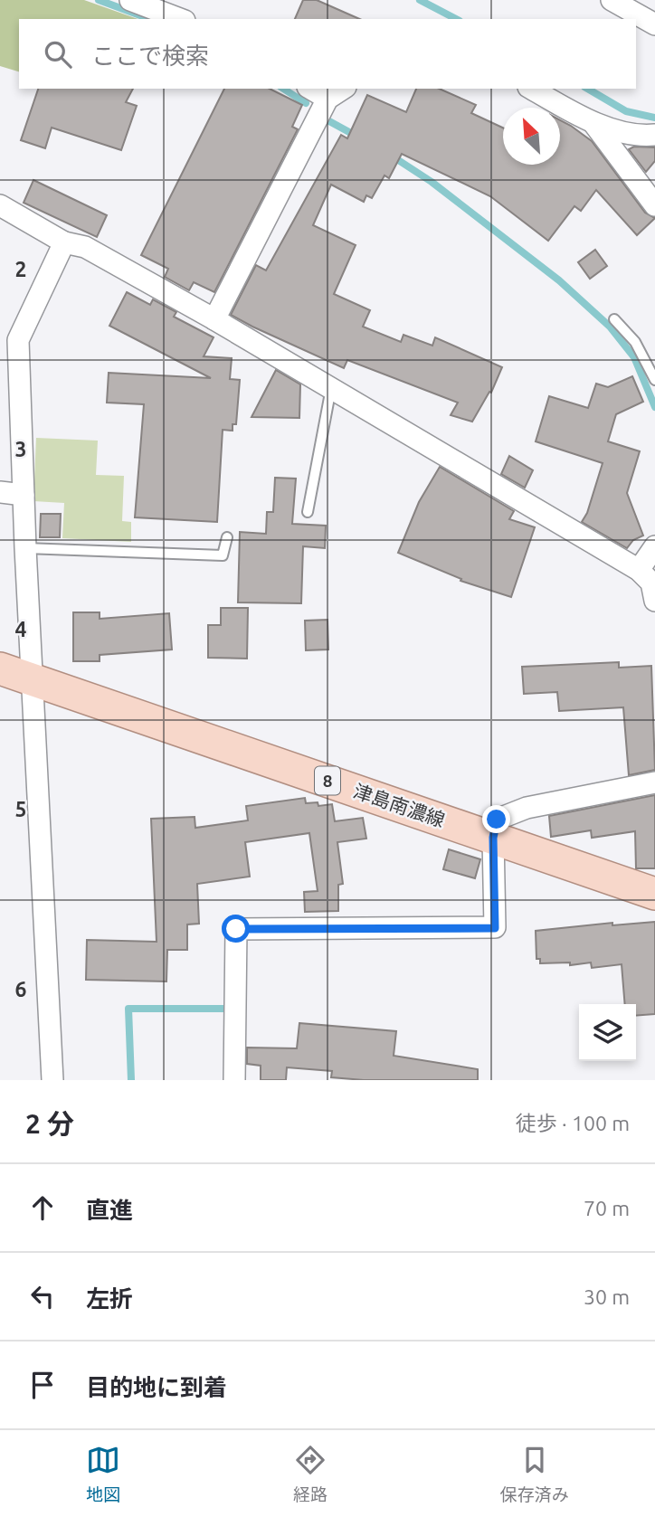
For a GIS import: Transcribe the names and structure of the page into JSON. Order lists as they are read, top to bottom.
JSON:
{
  "streets": {
    "main road": ["8", "津島南濃線"]
  },
  "north": "top left",
  "page": {
    "search": "ここで検索",
    "heading": ["2 分", "徒歩 · 100 m"],
    "list": [
      ["直進", "70 m"],
      ["左折", "30 m"],
      "目的地に到着"
    ],
    "nav": ["地図", "経路", "保存済み"]
  },
  "grid": {
    "rows": [
      "2",
      "3",
      "4",
      "5",
      "6"
    ]
  }
}
